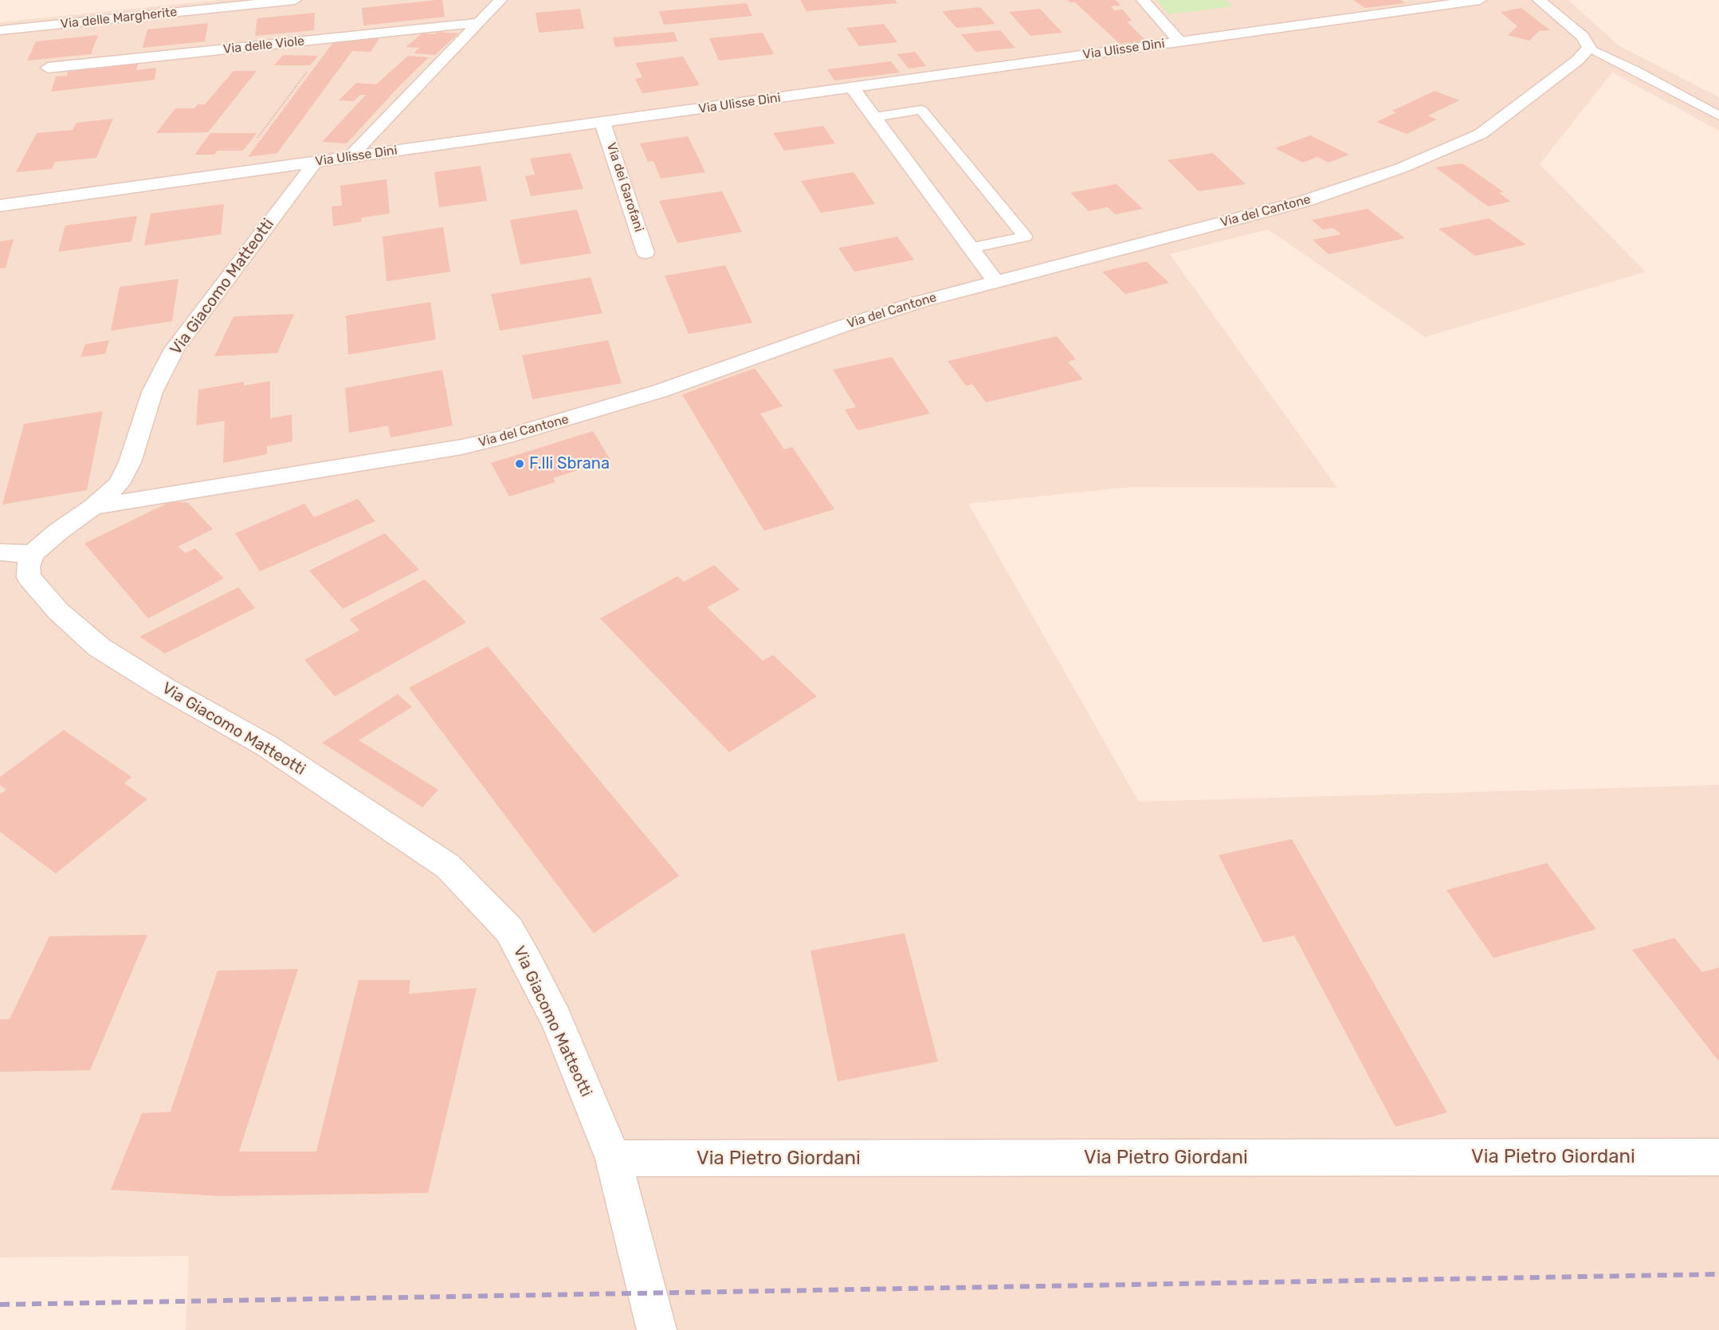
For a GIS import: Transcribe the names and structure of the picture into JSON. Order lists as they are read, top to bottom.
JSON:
{
  "streets": {
    "street": [
      "Via delle Margherite",
      "Via delle Viole",
      "Via Ulisse Dini",
      "Via dei Garofani",
      "Via del Cantone",
      "Via Giacomo Matteotti",
      "Via Pietro Giordani"
    ]
  },
  "crossings": [
    ["Via Ulisse Dini", "Via dei Garofani"],
    ["Via Ulisse Dini", "Via Giacomo Matteotti"],
    ["Via del Cantone", "Via Giacomo Matteotti"],
    ["Via Giacomo Matteotti", "Via Pietro Giordani"]
  ],
  "places": ["F.lli Sbrana"]
}
